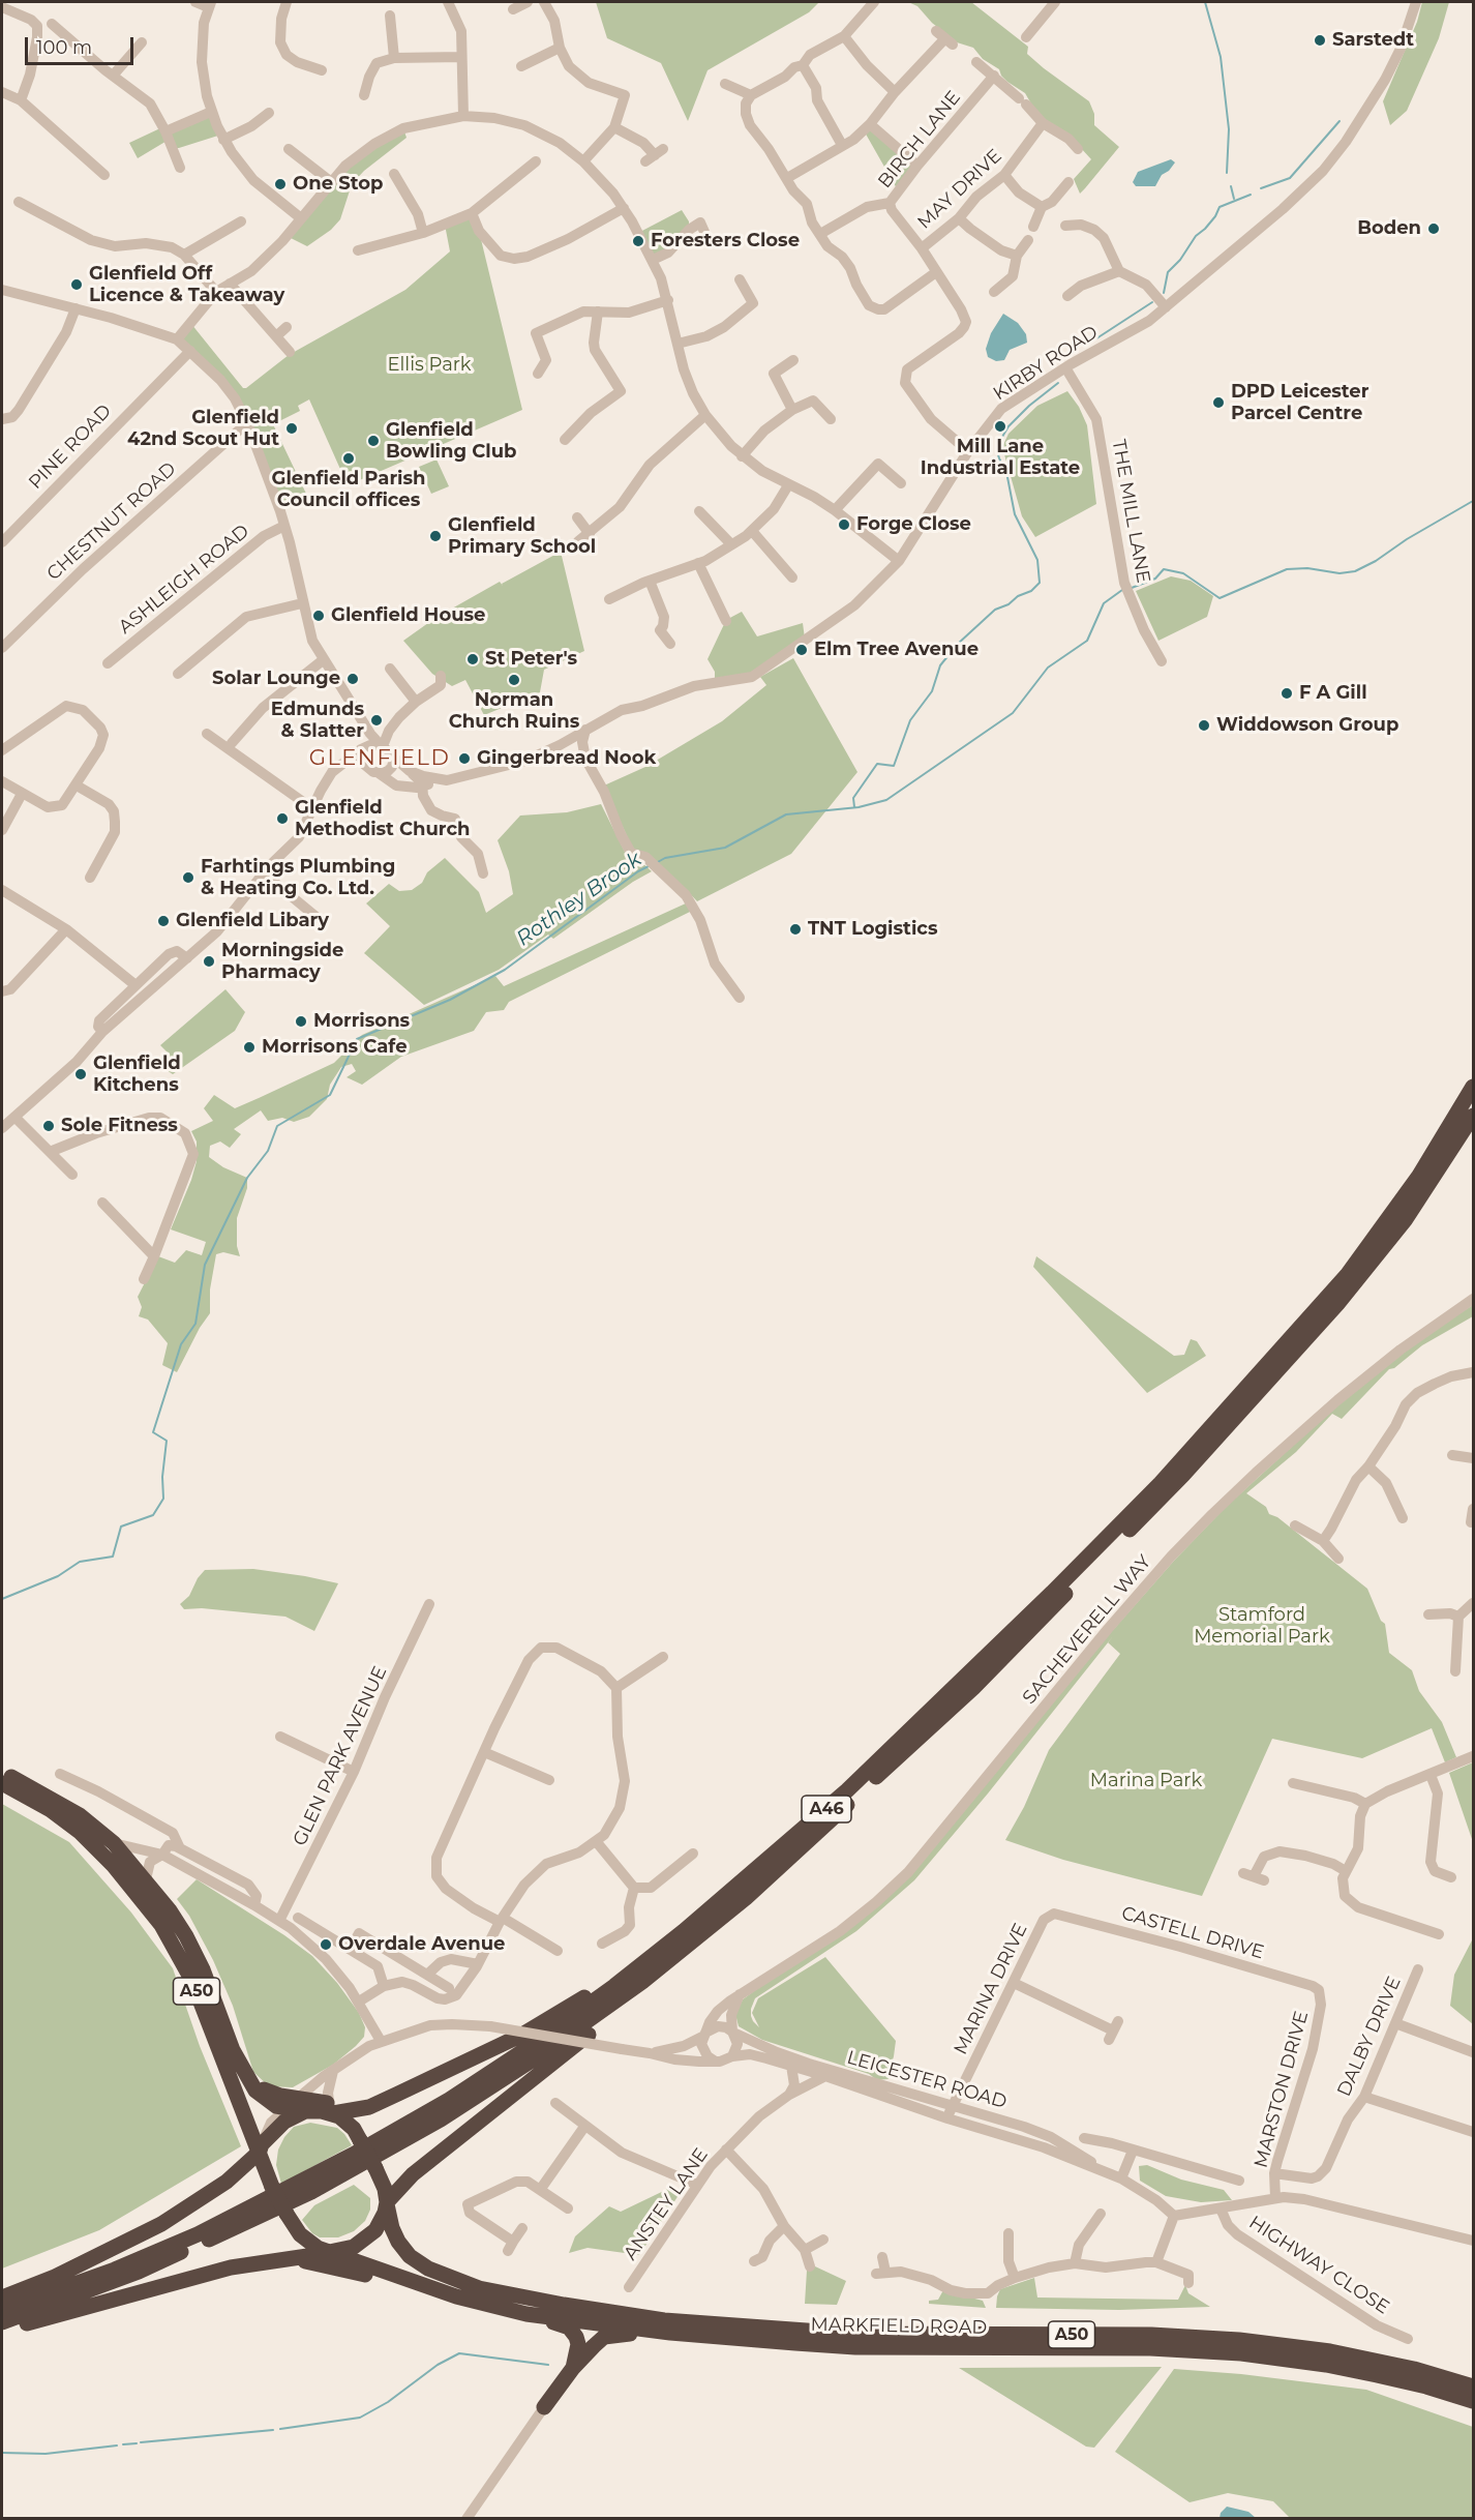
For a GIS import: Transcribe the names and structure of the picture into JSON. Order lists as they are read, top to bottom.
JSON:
{
  "streets": {
    "highway": ["A46", "A50", "MARKFIELD ROAD"],
    "street": [
      "BIRCH LANE",
      "MAY DRIVE",
      "KIRBY ROAD",
      "PINE ROAD",
      "THE MILL LANE",
      "CHESTNUT ROAD",
      "ASHLEIGH ROAD",
      "SACHEVERELL WAY",
      "GLEN PARK AVENUE",
      "CASTELL DRIVE",
      "MARINA DRIVE",
      "DALBY DRIVE",
      "LEICESTER ROAD",
      "MARSTON DRIVE",
      "ANSTEY LANE",
      "HIGHWAY CLOSE"
    ]
  },
  "crossings": [
    ["BIRCH LANE", "MAY DRIVE"],
    ["BIRCH LANE", "KIRBY ROAD"],
    ["KIRBY ROAD", "THE MILL LANE"],
    ["SACHEVERELL WAY", "LEICESTER ROAD"],
    ["CASTELL DRIVE", "MARINA DRIVE"],
    ["CASTELL DRIVE", "MARSTON DRIVE"],
    ["MARINA DRIVE", "LEICESTER ROAD"],
    ["A50", "MARKFIELD ROAD"],
    ["DALBY DRIVE", "MARSTON DRIVE"],
    ["LEICESTER ROAD", "ANSTEY LANE"]
  ],
  "districts": ["GLENFIELD"],
  "water": ["Rothley Brook"],
  "parks": ["Ellis Park", "Stamford Memorial Park", "Marina Park"],
  "places": [
    "Sarstedt",
    "One Stop",
    "Boden",
    "Foresters Close",
    "Glenfield Off Licence & Takeaway",
    "DPD Leicester Parcel Centre",
    "Mill Lane Industrial Estate",
    "Glenfield 42nd Scout Hut",
    "Glenfield Bowling Club",
    "Glenfield Parish Council offices",
    "Forge Close",
    "Glenfield Primary School",
    "Glenfield House",
    "Elm Tree Avenue",
    "St Peter's",
    "Solar Lounge",
    "Norman Church Ruins",
    "F A Gill",
    "Edmunds & Slatter",
    "Widdowson Group",
    "Gingerbread Nook",
    "Glenfield Methodist Church",
    "Farhtings Plumbing & Heating Co. Ltd.",
    "Glenfield Libary",
    "TNT Logistics",
    "Morningside Pharmacy",
    "Morrisons",
    "Morrisons Cafe",
    "Glenfield Kitchens",
    "Sole Fitness",
    "Overdale Avenue"
  ],
  "scale_bar": "100 m"
}
